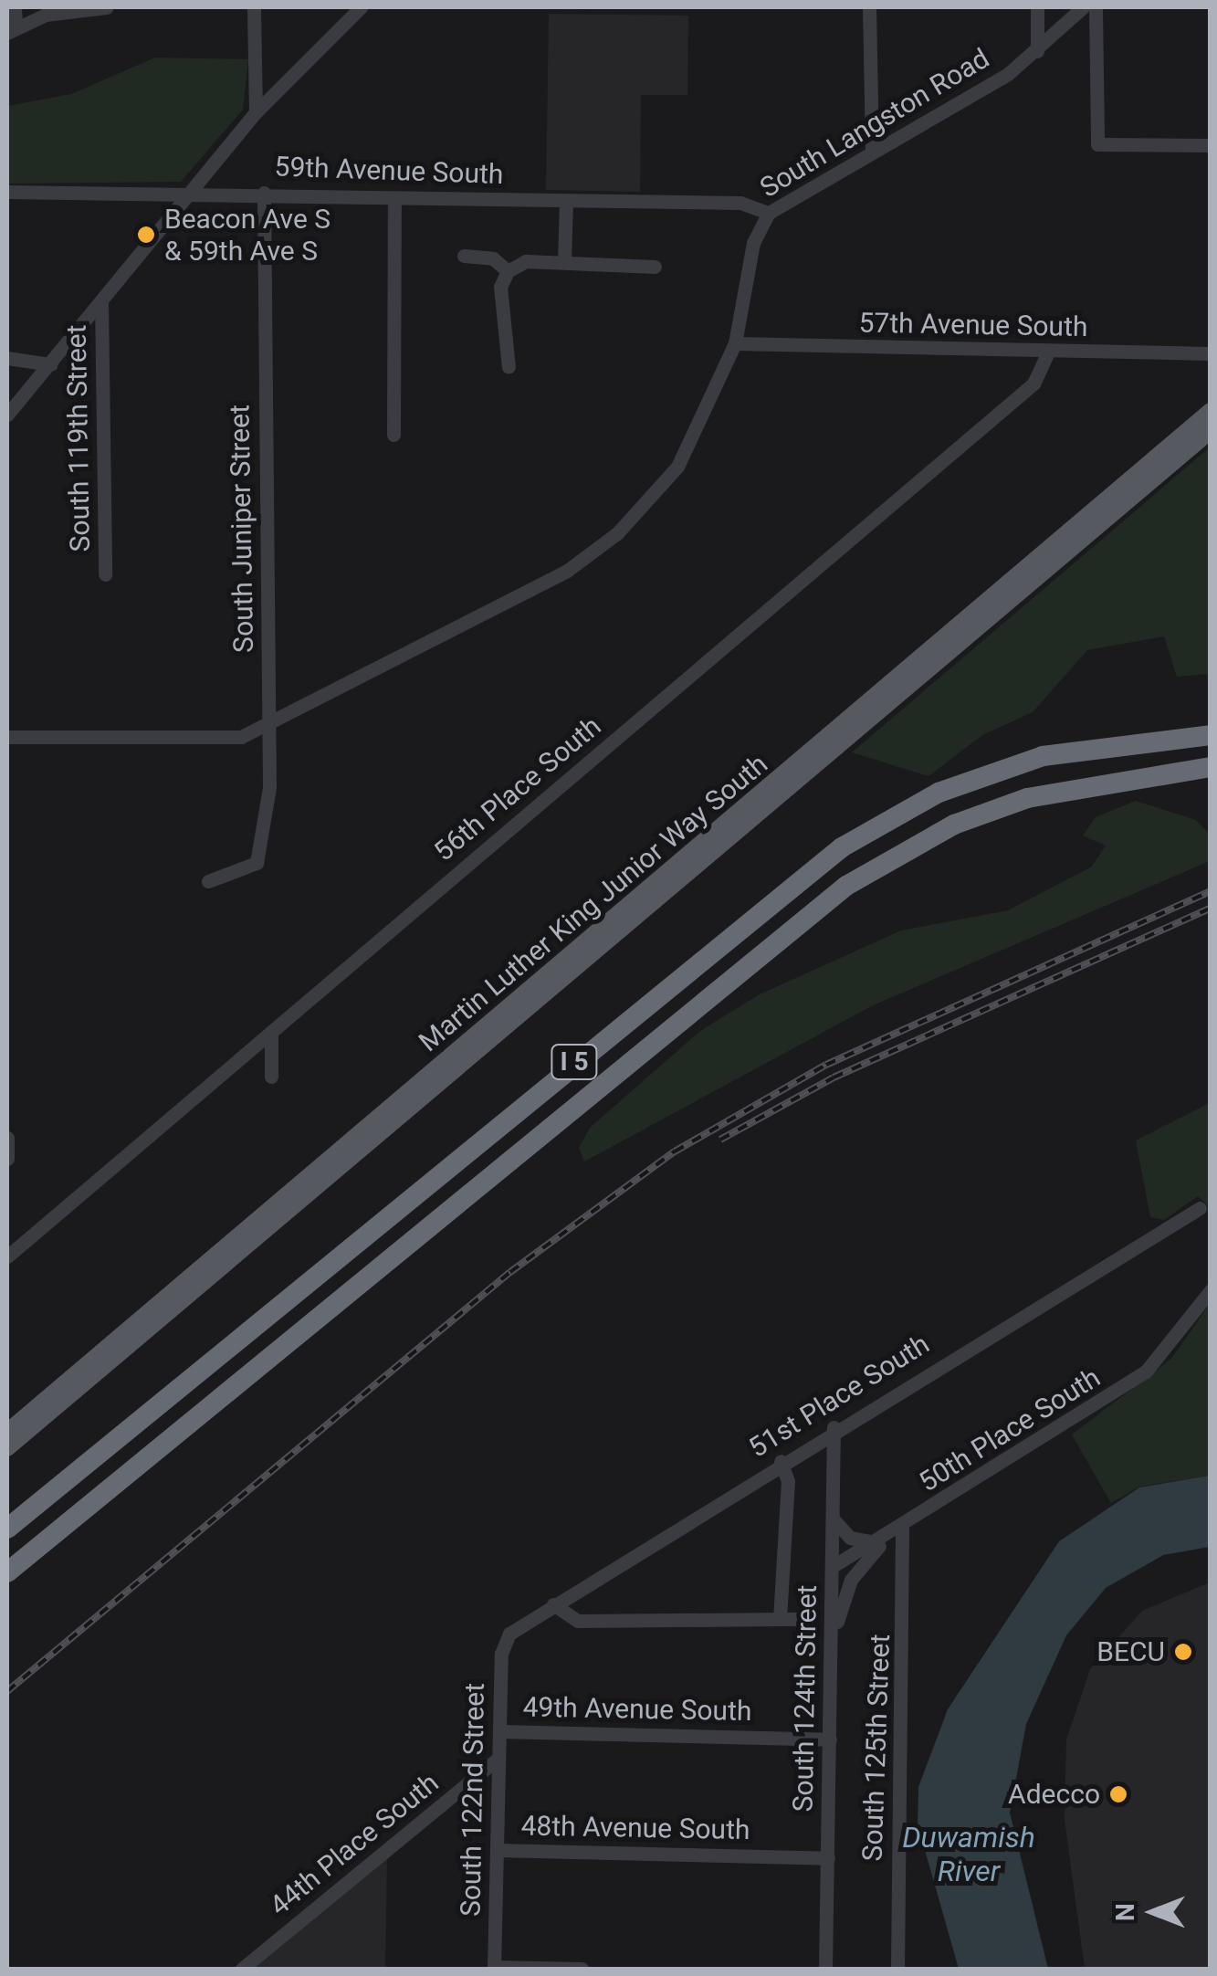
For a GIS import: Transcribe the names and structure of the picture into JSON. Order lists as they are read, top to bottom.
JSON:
{
  "streets": {
    "highway": ["I 5"],
    "main road": ["Martin Luther King Junior Way South"],
    "street": [
      "South Langston Road",
      "59th Avenue South",
      "57th Avenue South",
      "South 119th Street",
      "South Juniper Street",
      "56th Place South",
      "51st Place South",
      "50th Place South",
      "South 124th Street",
      "49th Avenue South",
      "South 125th Street",
      "South 122nd Street",
      "48th Avenue South",
      "44th Place South"
    ]
  },
  "crossings": [
    ["South Langston Road", "59th Avenue South"],
    ["South Langston Road", "57th Avenue South"],
    ["South Langston Road", "South Juniper Street"],
    ["59th Avenue South", "South Juniper Street"],
    ["57th Avenue South", "56th Place South"],
    ["51st Place South", "South 124th Street"],
    ["51st Place South", "South 122nd Street"],
    ["50th Place South", "South 124th Street"],
    ["50th Place South", "South 125th Street"],
    ["South 124th Street", "49th Avenue South"],
    ["South 124th Street", "48th Avenue South"],
    ["49th Avenue South", "South 122nd Street"],
    ["South 122nd Street", "48th Avenue South"],
    ["South 122nd Street", "44th Place South"]
  ],
  "water": ["Duwamish River"],
  "places": ["Beacon Ave S & 59th Ave S", "BECU", "Adecco"],
  "north": "left"
}
